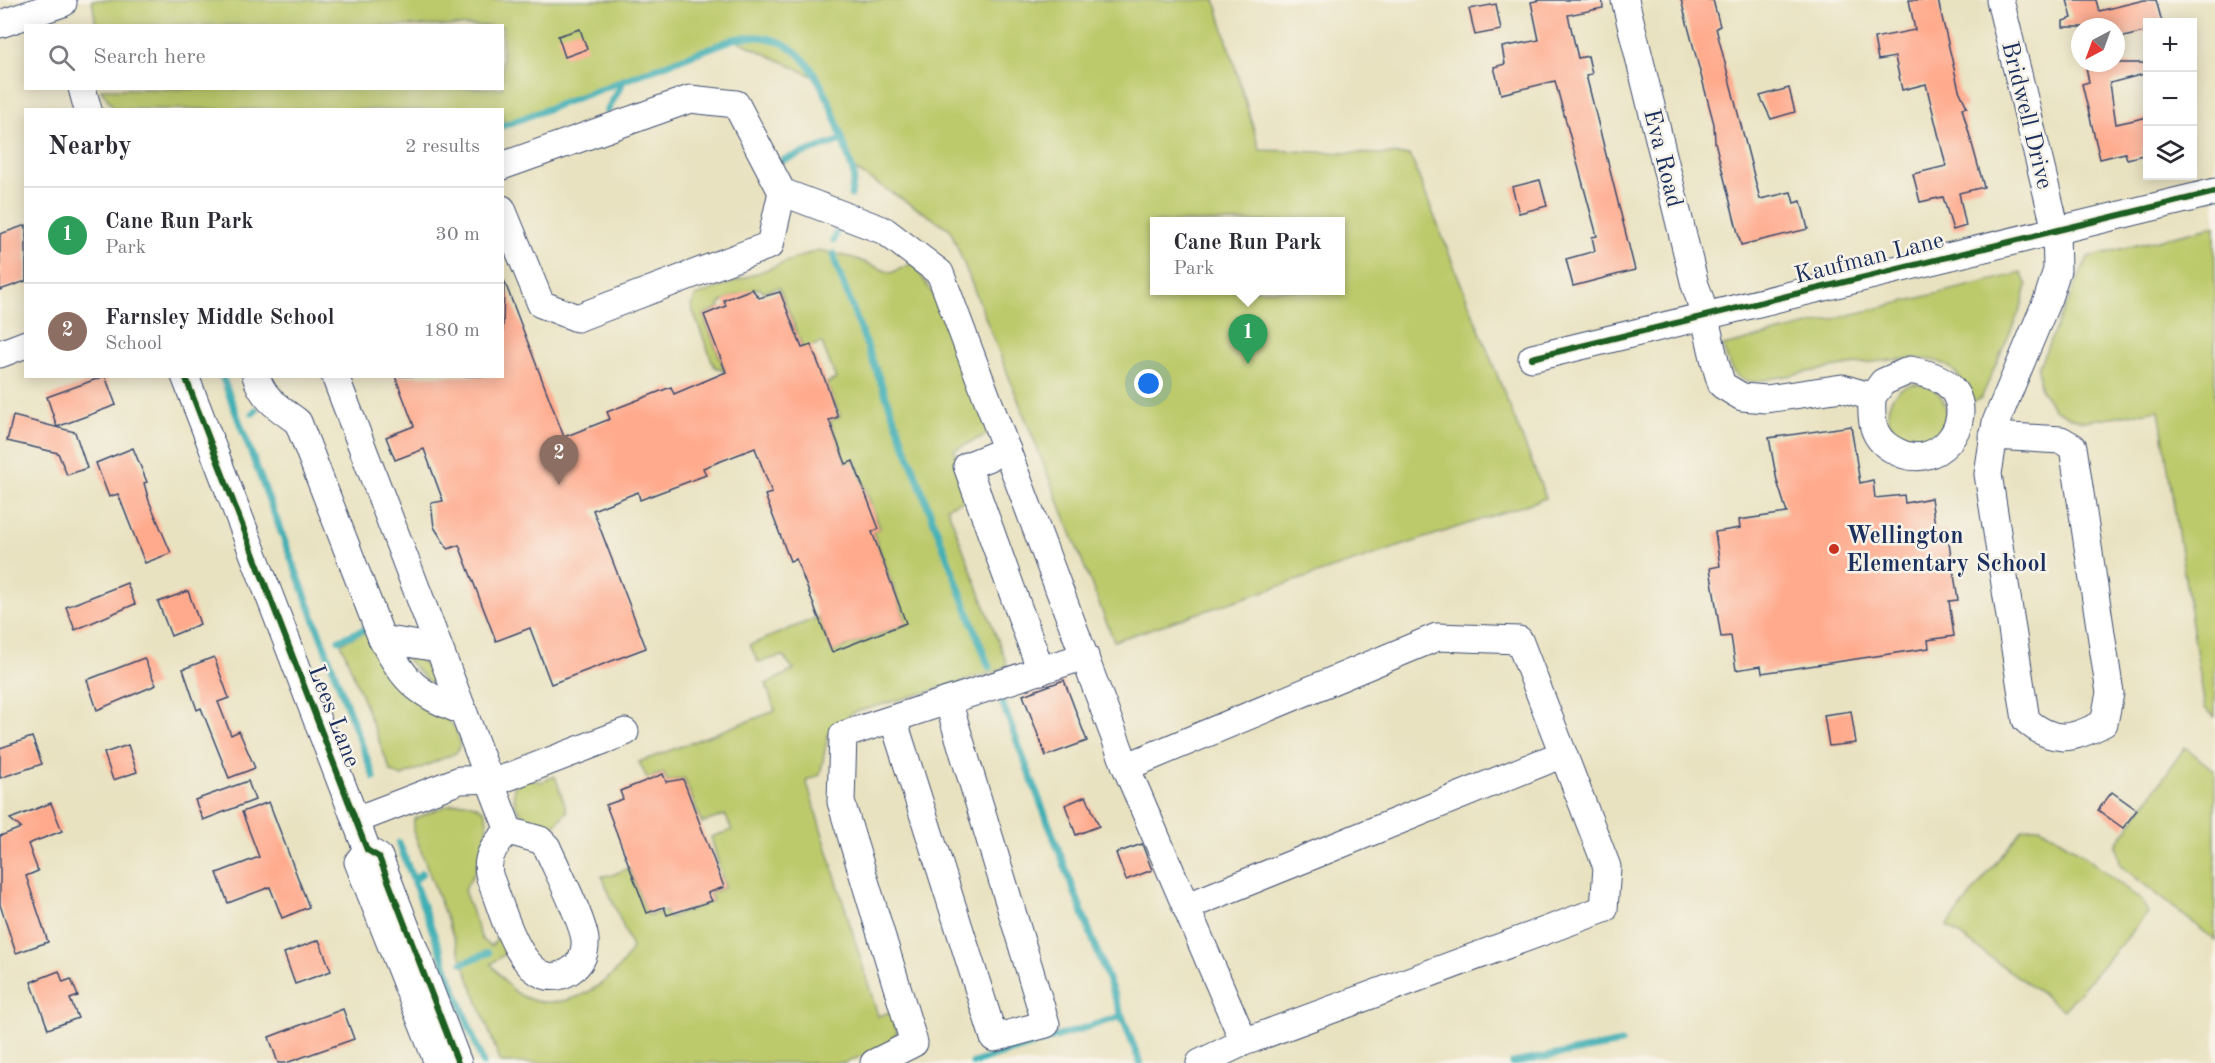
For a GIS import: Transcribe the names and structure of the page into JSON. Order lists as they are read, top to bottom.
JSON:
{
  "streets": {
    "street": [
      "Bridwell Drive",
      "Eva Road",
      "Kaufman Lane",
      "Lees Lane"
    ]
  },
  "crossings": [
    ["Bridwell Drive", "Kaufman Lane"],
    ["Eva Road", "Kaufman Lane"]
  ],
  "places": ["Wellington Elementary School"],
  "north": "bottom left",
  "page": {
    "map_buttons": ["+", "−"],
    "search": "Search here",
    "heading": ["Nearby", "2 results"],
    "list": [
      {
        "mark": "1",
        "name": "Cane Run Park",
        "note": "Park",
        "value": "30 m"
      },
      {
        "mark": "2",
        "name": "Farnsley Middle School",
        "note": "School",
        "value": "180 m"
      }
    ],
    "popup": ["Cane Run Park", "Park"],
    "pins": ["1", "2"]
  }
}
